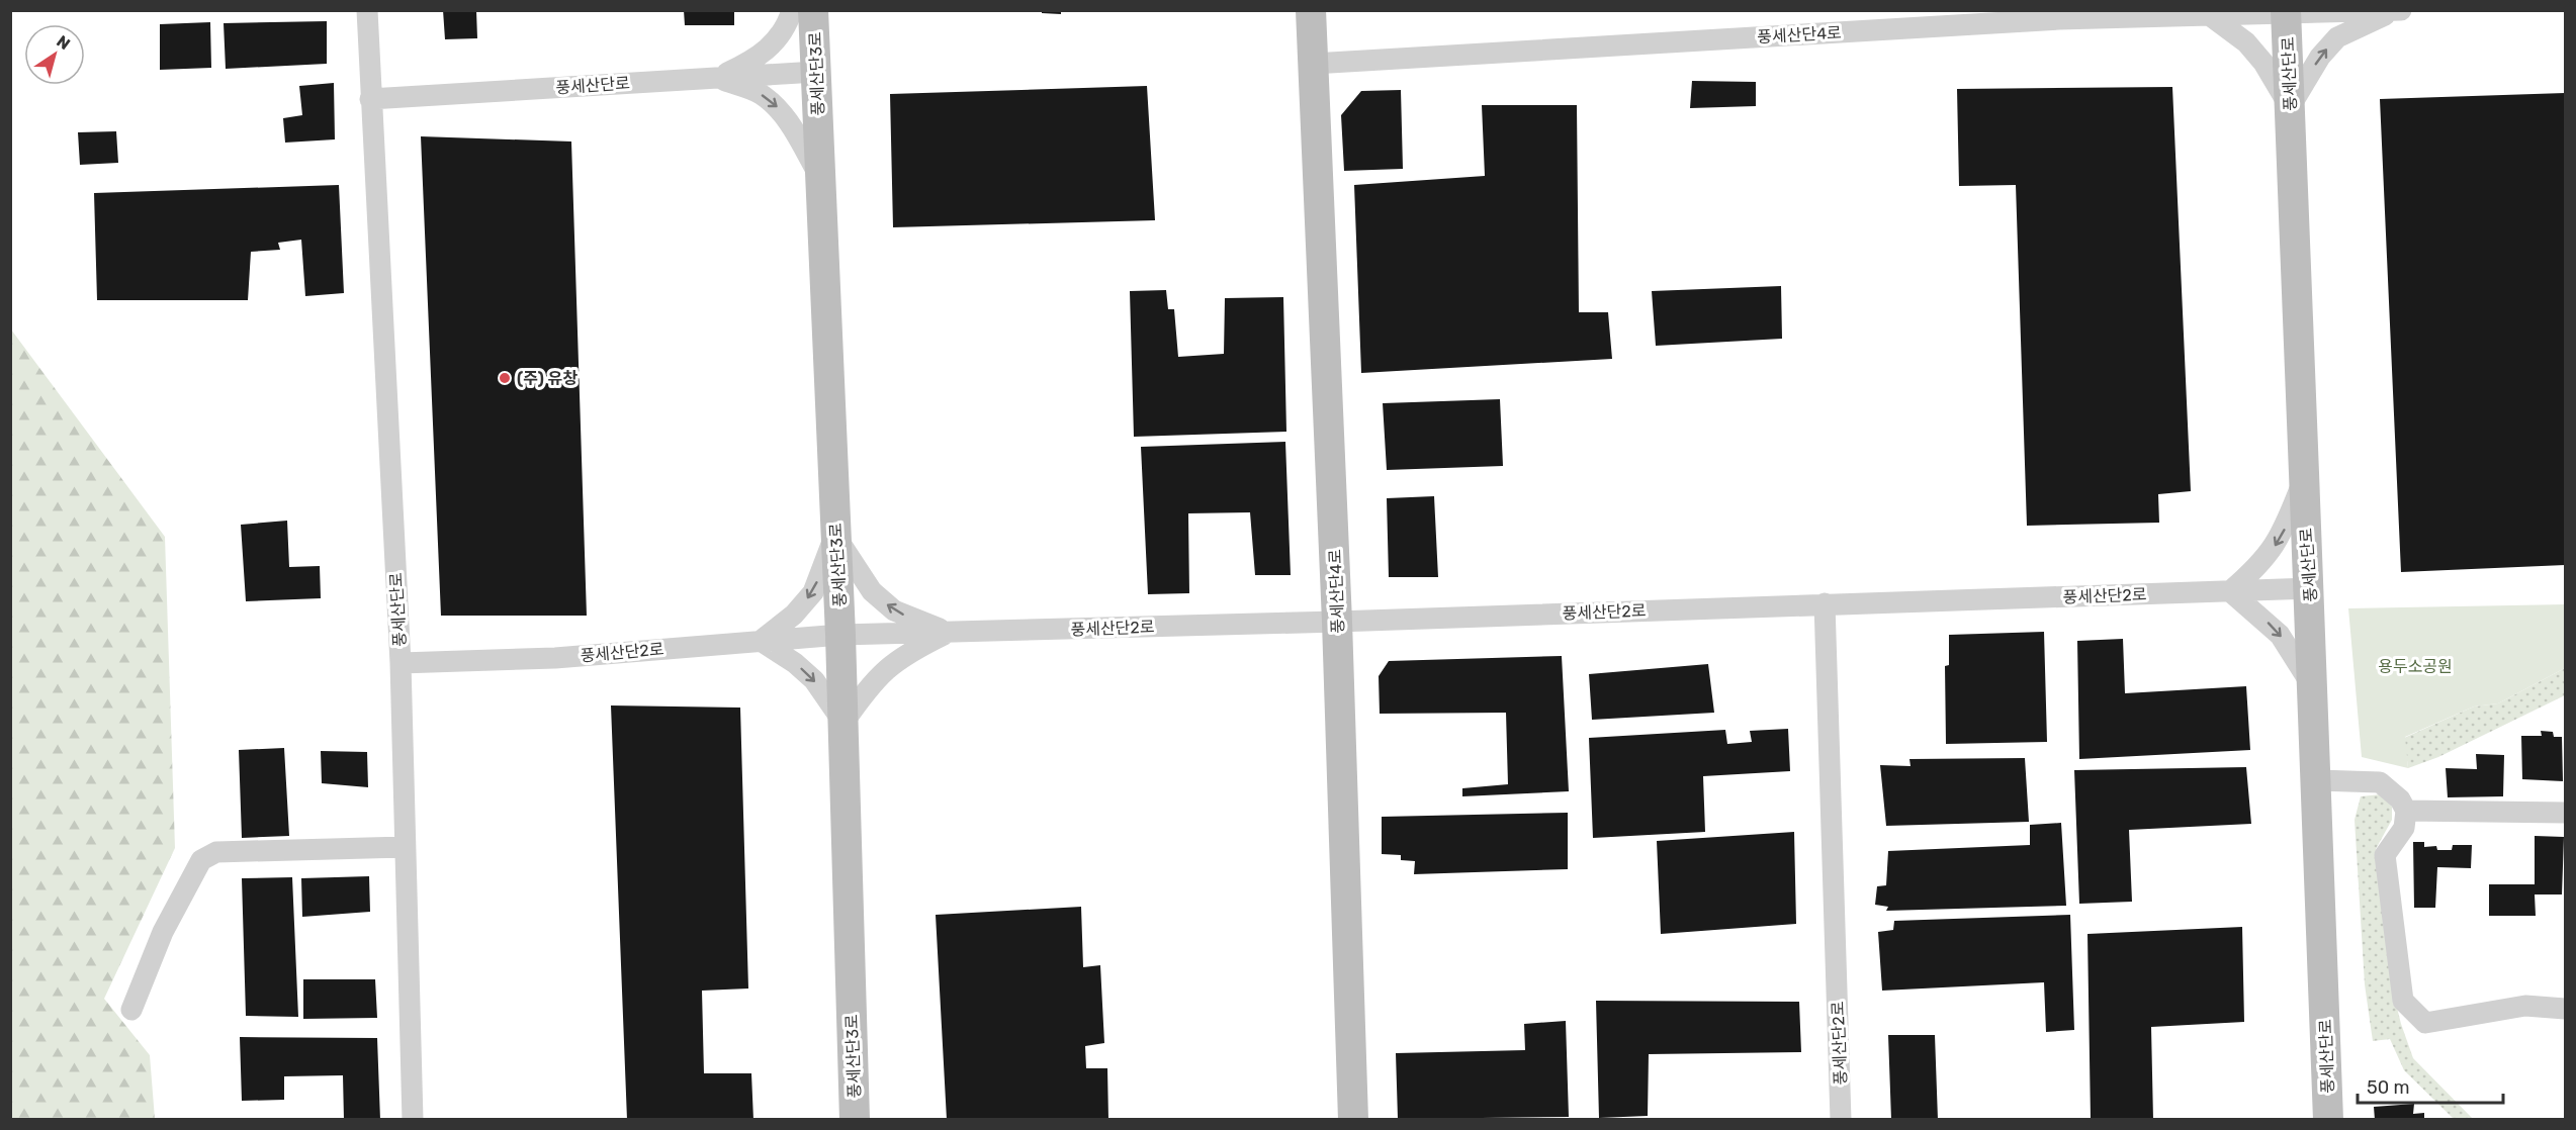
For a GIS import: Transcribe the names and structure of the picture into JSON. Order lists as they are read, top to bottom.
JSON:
{
  "streets": {
    "street": [
      "풍세산단4로",
      "풍세산단3로",
      "풍세산단로",
      "풍세산단2로"
    ]
  },
  "crossings": [
    ["풍세산단4로", "풍세산단로"],
    ["풍세산단4로", "풍세산단2로"],
    ["풍세산단3로", "풍세산단로"],
    ["풍세산단3로", "풍세산단2로"],
    ["풍세산단로", "풍세산단2로"]
  ],
  "parks": ["용두소공원"],
  "places": ["(주) 유창"],
  "scale_bar": "50 m",
  "north": "top right"
}
